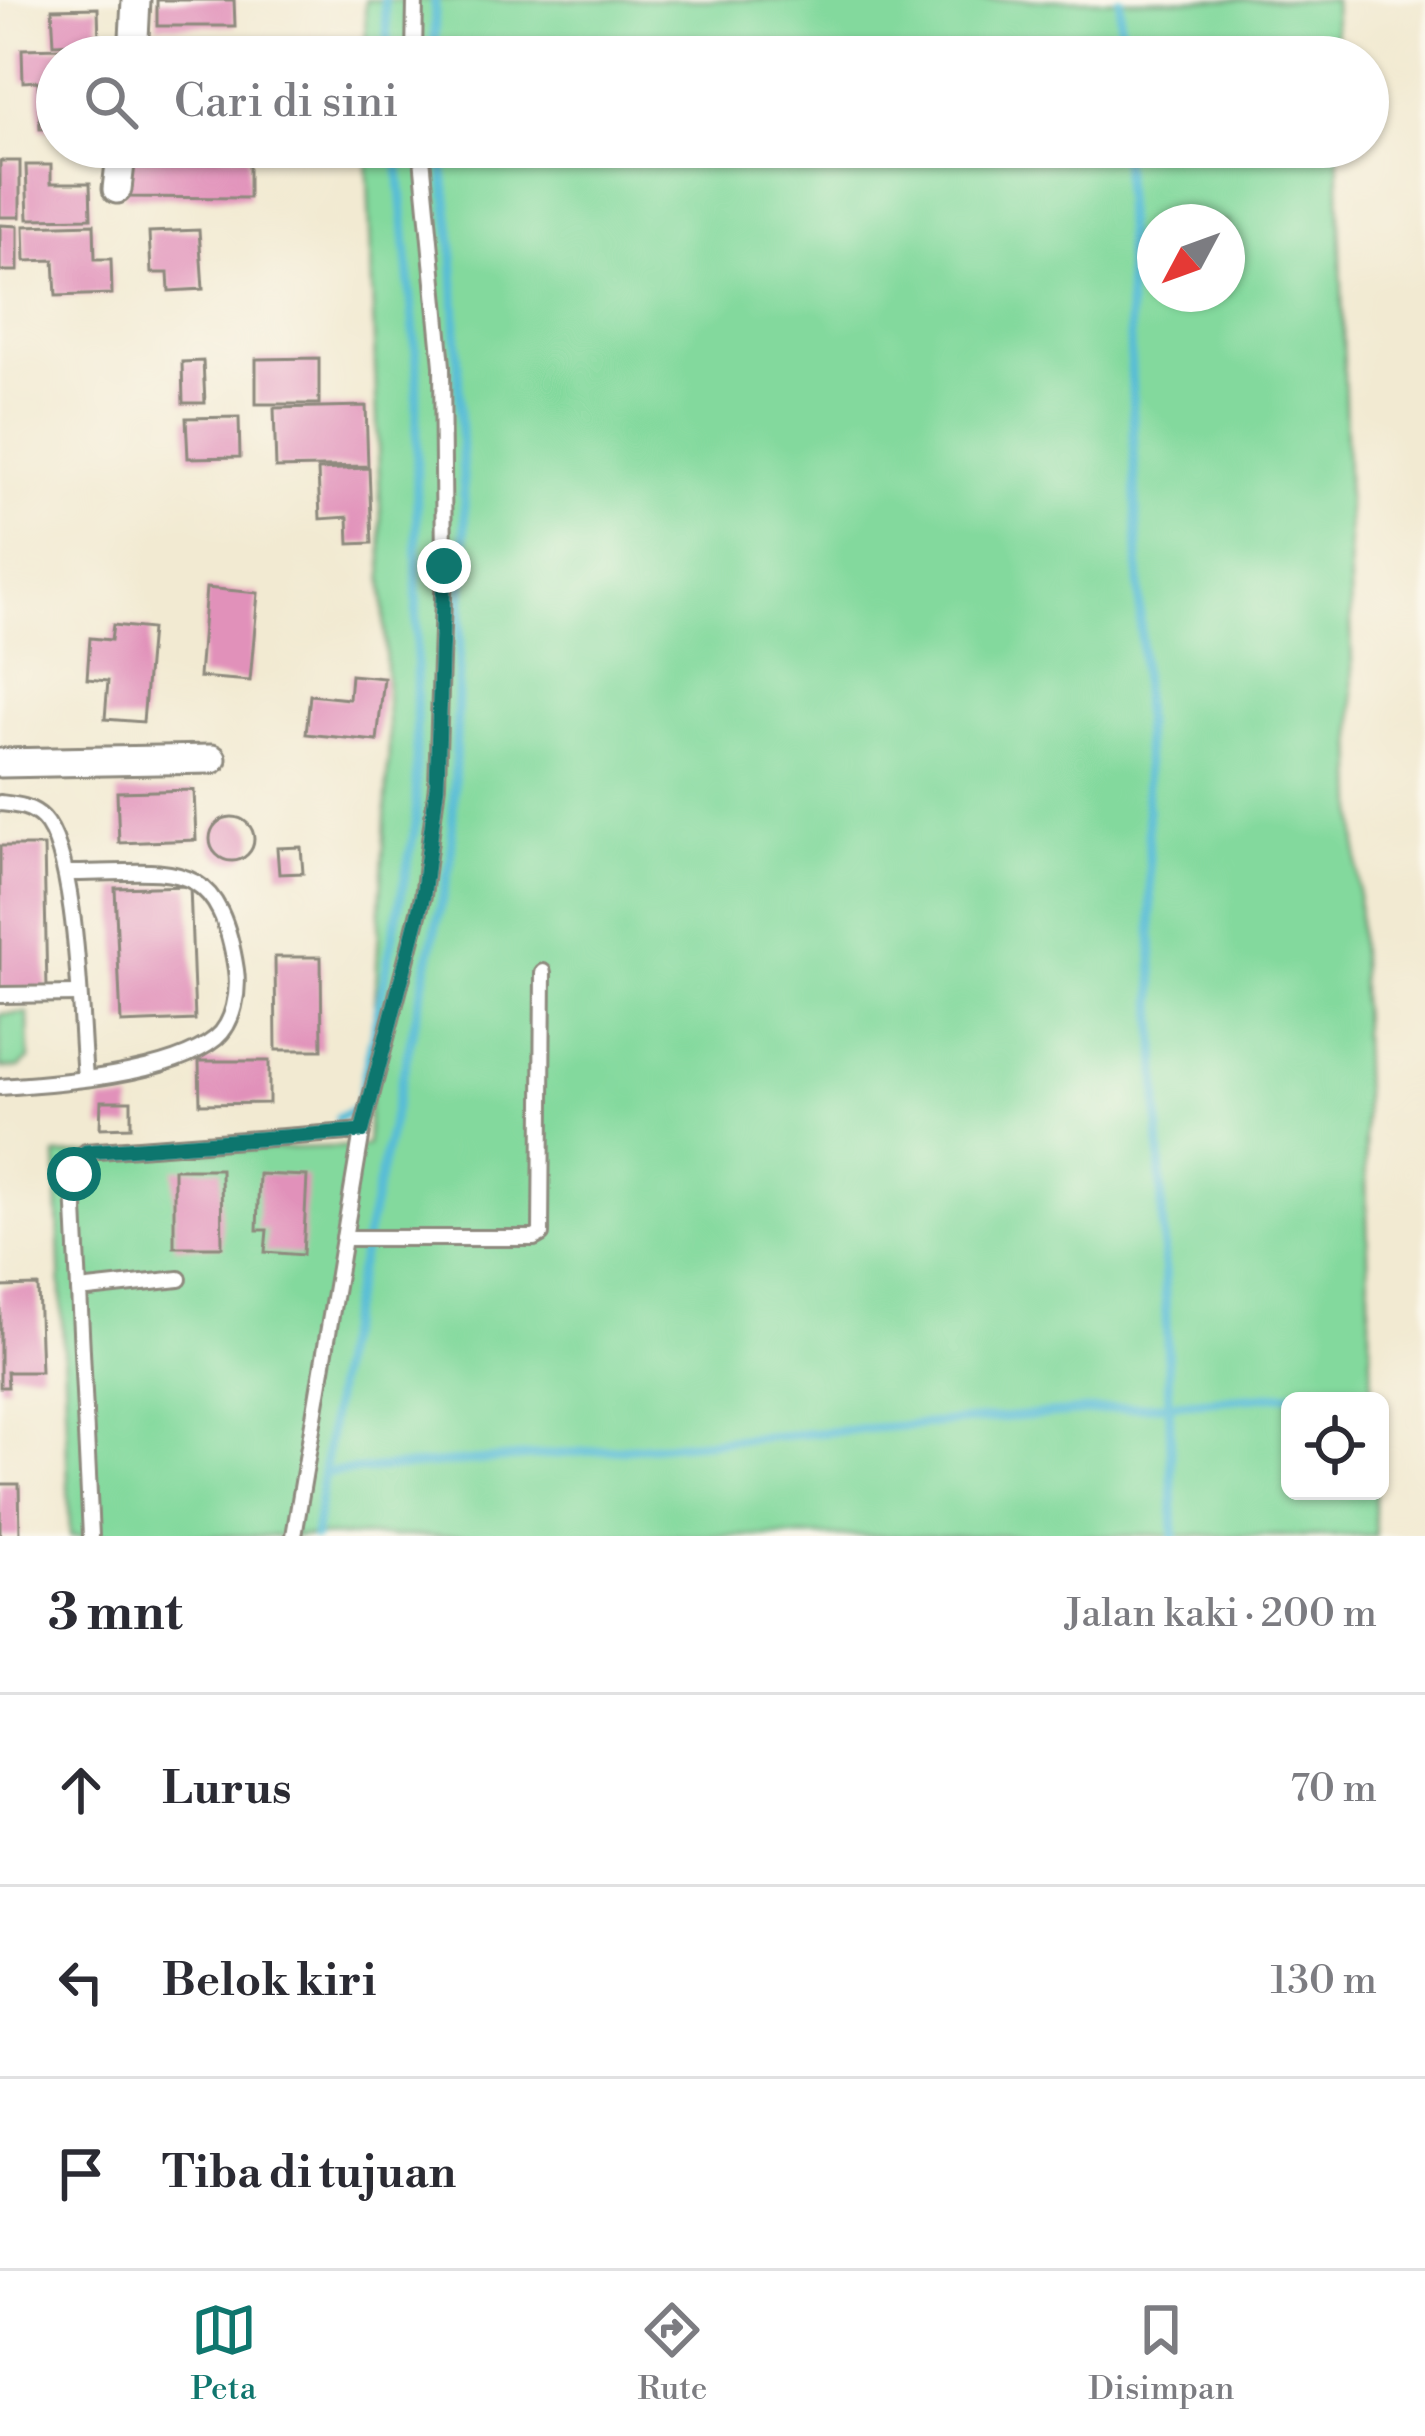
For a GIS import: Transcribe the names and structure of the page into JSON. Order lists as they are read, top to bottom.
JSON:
{
  "north": "bottom left",
  "page": {
    "search": "Cari di sini",
    "heading": ["3 mnt", "Jalan kaki · 200 m"],
    "list": [
      ["Lurus", "70 m"],
      ["Belok kiri", "130 m"],
      "Tiba di tujuan"
    ],
    "nav": ["Peta", "Rute", "Disimpan"]
  }
}
